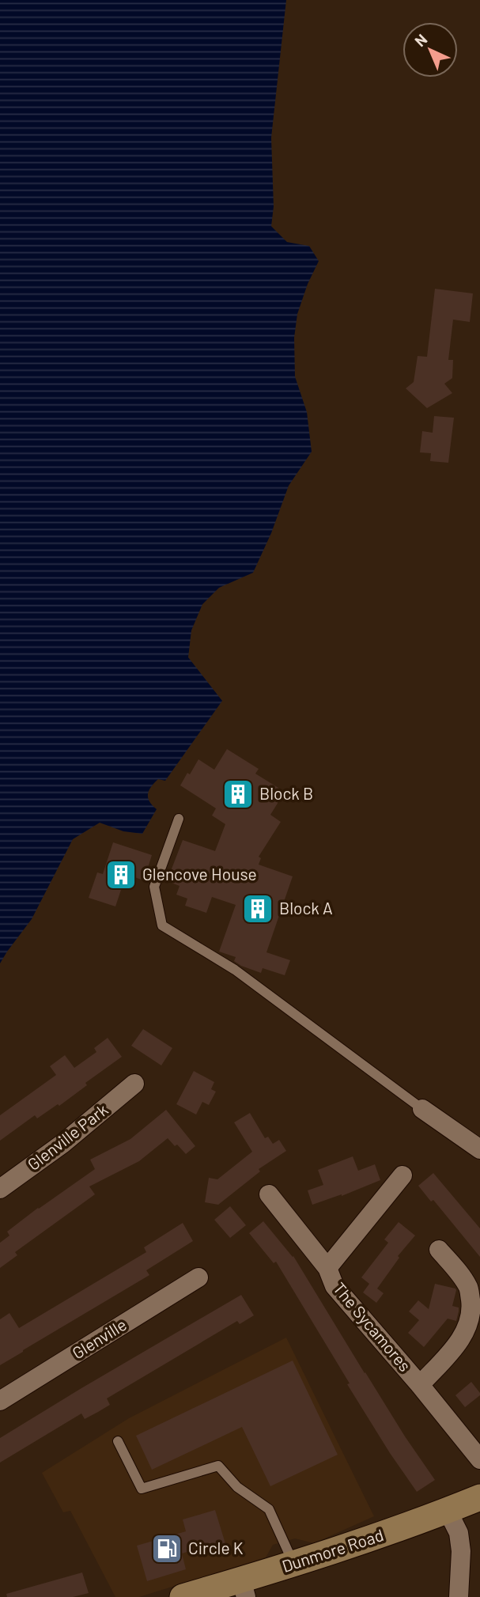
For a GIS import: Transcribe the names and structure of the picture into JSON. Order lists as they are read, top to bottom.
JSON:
{
  "streets": {
    "main road": ["Dunmore Road"],
    "street": ["Glenville Park", "The Sycamores", "Glenville"]
  },
  "places": {
    "building": ["Block B", "Glencove House", "Block A"],
    "fuel station": ["Circle K"]
  },
  "north": "top left"
}
